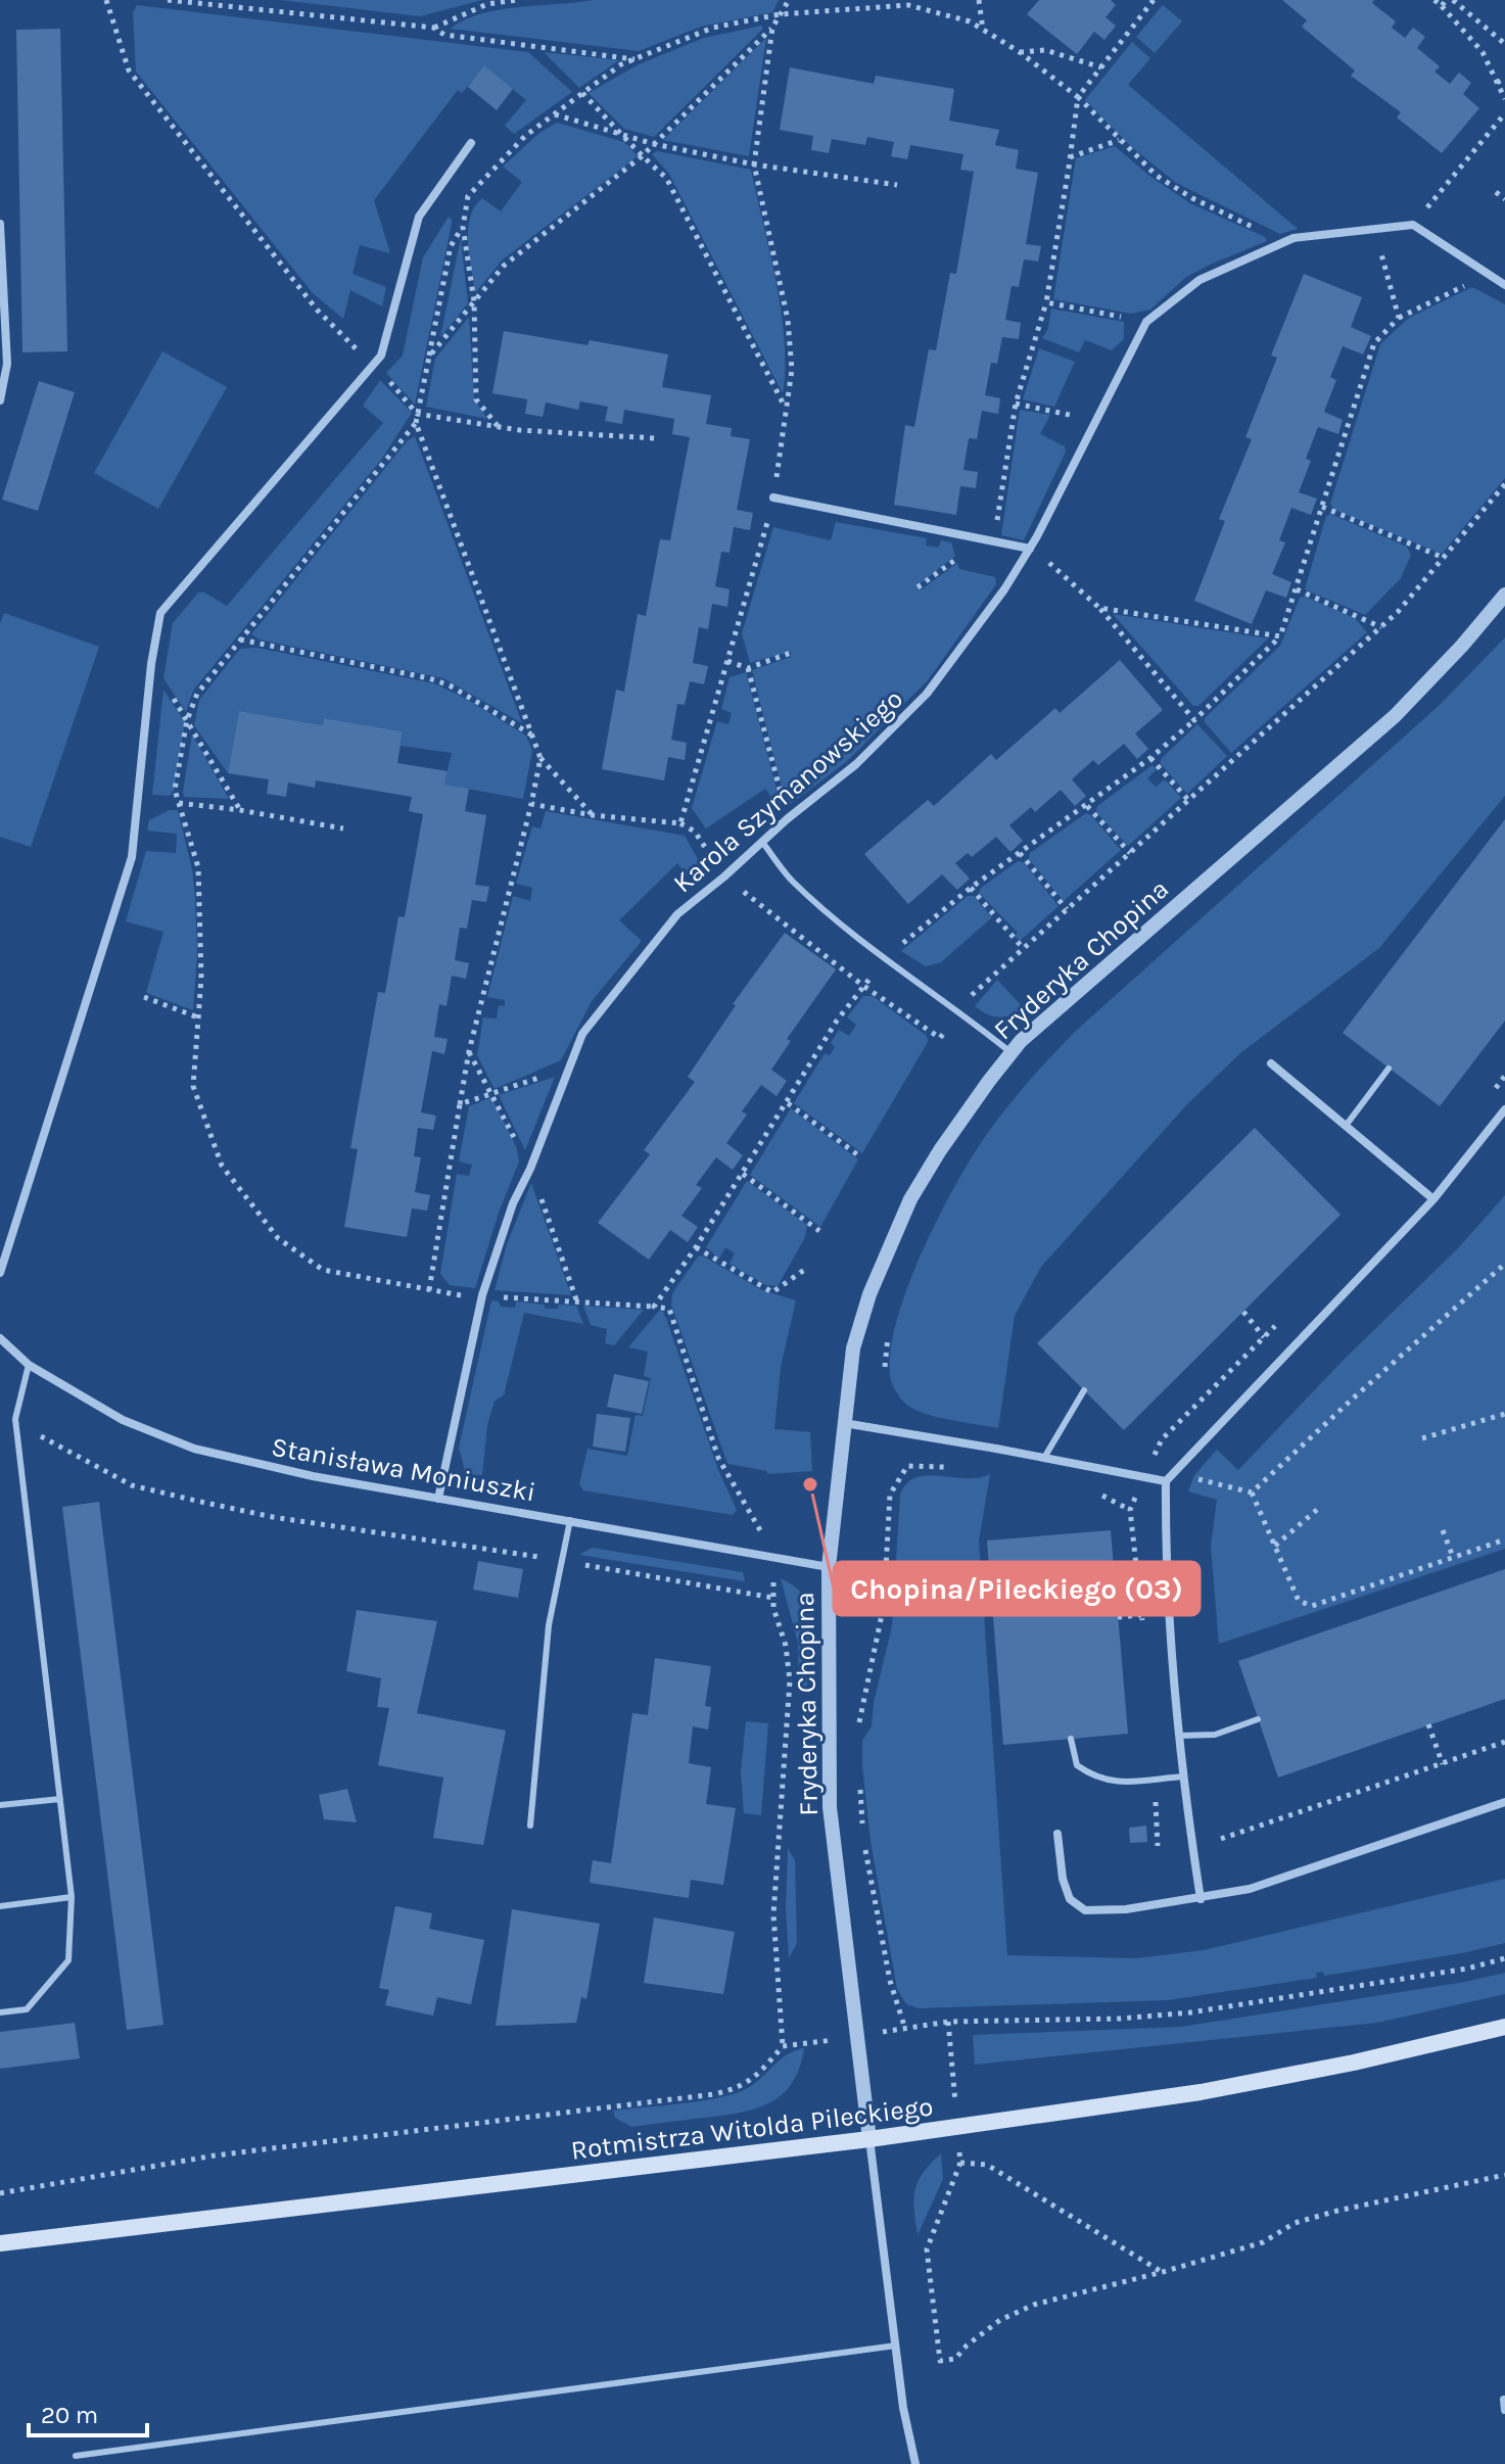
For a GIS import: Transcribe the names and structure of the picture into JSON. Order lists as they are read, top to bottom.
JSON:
{
  "streets": {
    "main road": ["Rotmistrza Witolda Pileckiego"],
    "street": ["Karola Szymanowskiego", "Fryderyka Chopina", "Stanisława Moniuszki"]
  },
  "crossings": [
    ["Karola Szymanowskiego", "Stanisława Moniuszki"],
    ["Fryderyka Chopina", "Stanisława Moniuszki"],
    ["Fryderyka Chopina", "Rotmistrza Witolda Pileckiego"]
  ],
  "places": ["Chopina/Pileckiego (03)"],
  "scale_bar": "20 m"
}
